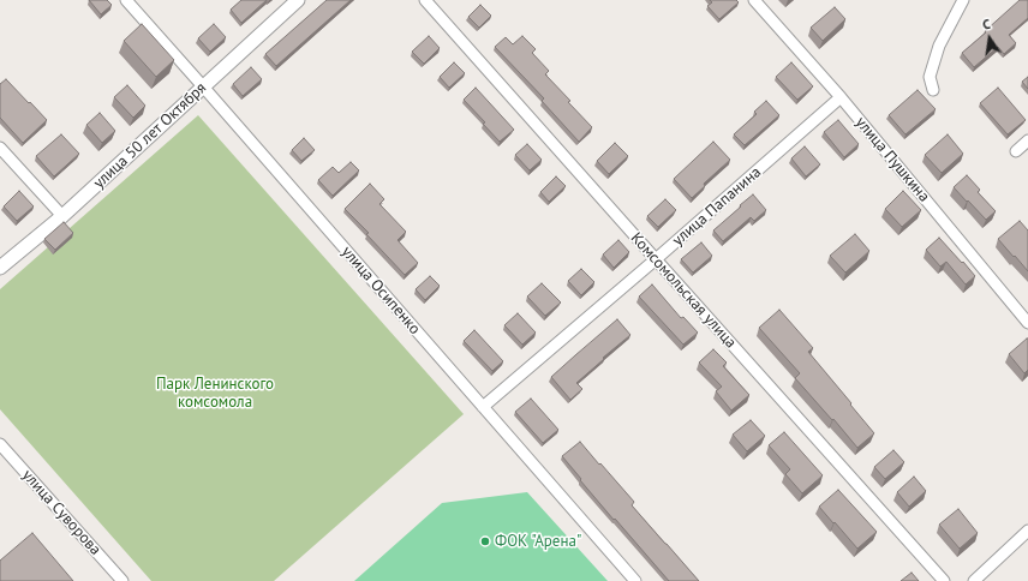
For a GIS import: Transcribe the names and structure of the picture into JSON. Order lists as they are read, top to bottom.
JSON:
{
  "streets": {
    "street": [
      "улица 50 лет Октября",
      "улица Пушкина",
      "улица Папанина",
      "улица Осипенко",
      "Комсомольская улица",
      "улица Суворова"
    ]
  },
  "crossings": [
    ["улица 50 лет Октября", "улица Осипенко"],
    ["улица Пушкина", "улица Папанина"],
    ["улица Папанина", "улица Осипенко"],
    ["улица Папанина", "Комсомольская улица"]
  ],
  "parks": ["Парк Ленинского комсомола"],
  "places": ["ФОК \"Арена\""],
  "north": "top"
}
